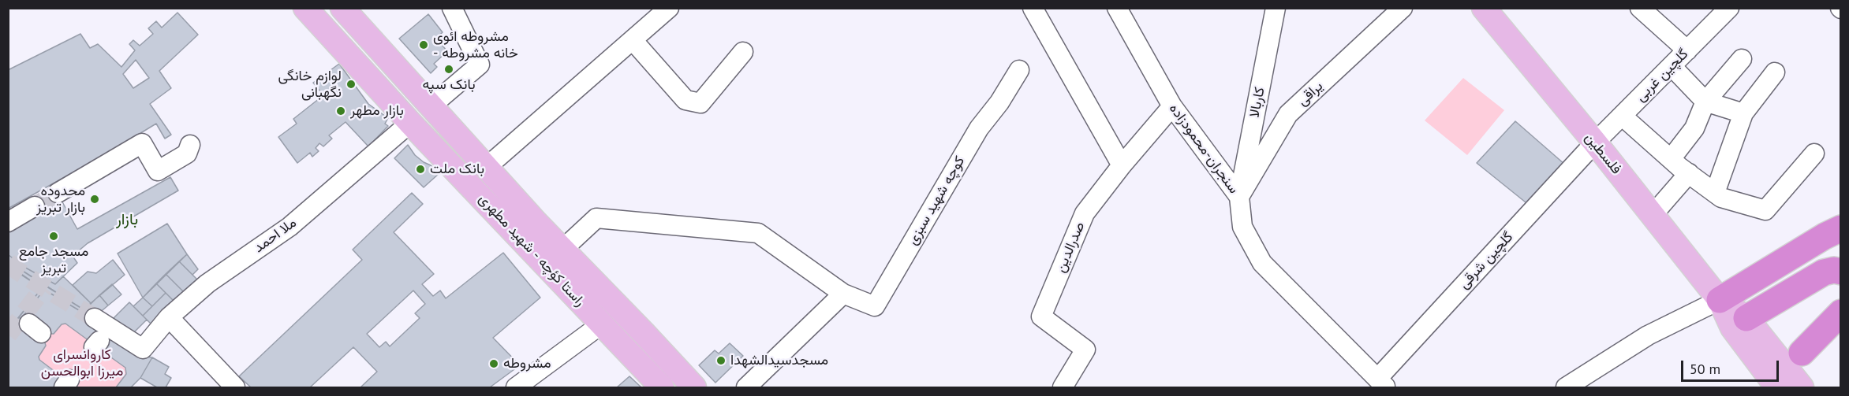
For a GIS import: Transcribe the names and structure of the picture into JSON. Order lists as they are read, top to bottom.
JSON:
{
  "streets": {
    "main road": ["فلسطین", "راستا کؤچه - شهید مطهری"],
    "street": [
      "گلچین غربی",
      "یراقی",
      "کاربالا",
      "سنجران-محمودزاده",
      "کوچه شهید سبزی",
      "ملا احمد",
      "صدرالدین",
      "گلچین شرقی"
    ]
  },
  "crossings": [
    ["گلچین غربی", "فلسطین"],
    ["گلچین غربی", "گلچین شرقی"],
    ["یراقی", "کاربالا"],
    ["یراقی", "سنجران-محمودزاده"],
    ["کاربالا", "سنجران-محمودزاده"],
    ["سنجران-محمودزاده", "صدرالدین"],
    ["سنجران-محمودزاده", "گلچین شرقی"],
    ["فلسطین", "گلچین شرقی"],
    ["کوچه شهید سبزی", "راستا کؤچه - شهید مطهری"],
    ["ملا احمد", "راستا کؤچه - شهید مطهری"]
  ],
  "districts": ["بازار"],
  "parks": ["کاروانسرای میرزا ابوالحسن"],
  "places": [
    "مشروطه ائوی - خانه مشروطه",
    "بانک سپه",
    "لوازم خانگی نگهبانی",
    "بازار مطهر",
    "بانک ملت",
    "محدوده بازار تبریز",
    "مسجد جامع تبریز",
    "مسجدسیدالشهدا",
    "مشروطه"
  ],
  "scale_bar": "50 m"
}
